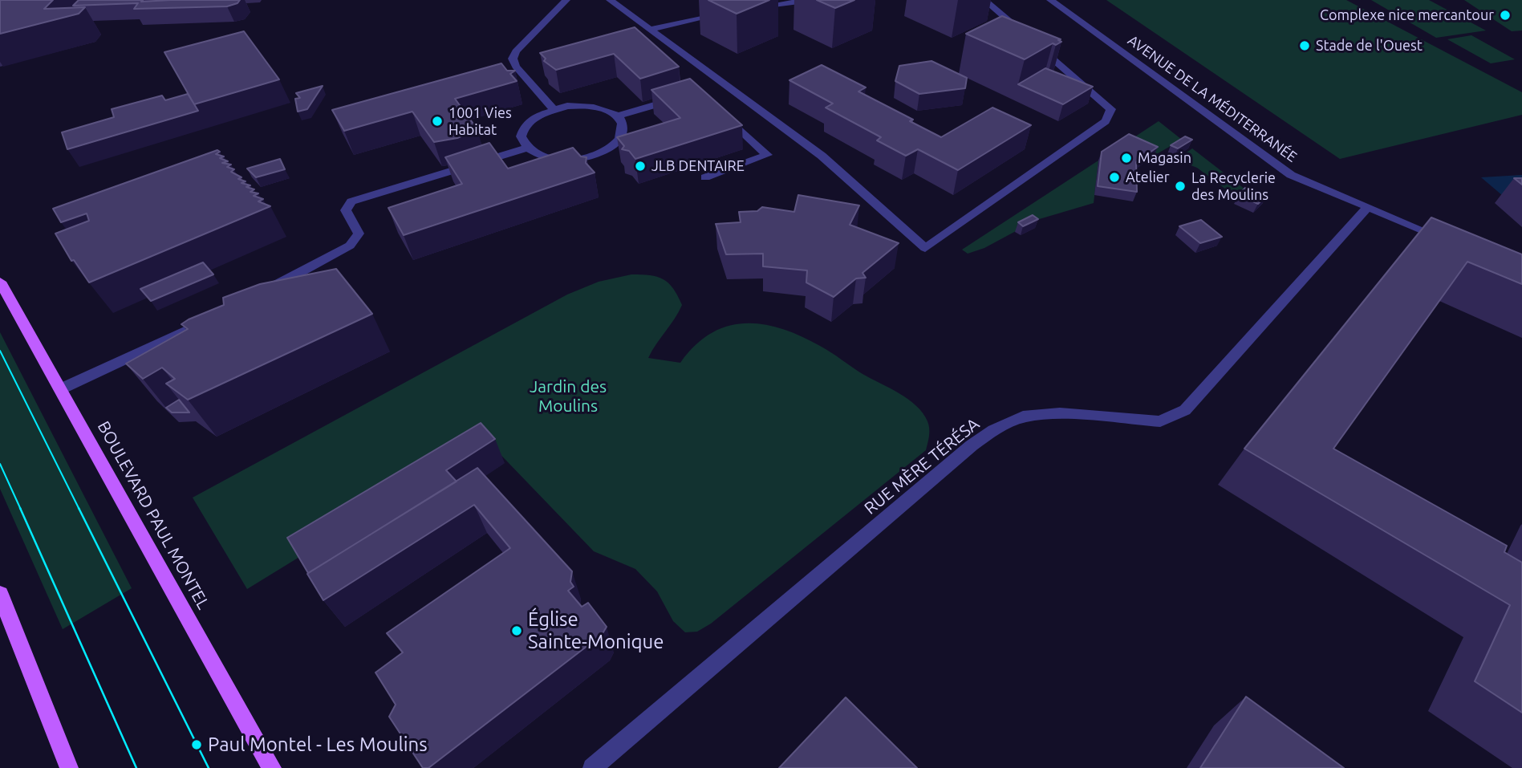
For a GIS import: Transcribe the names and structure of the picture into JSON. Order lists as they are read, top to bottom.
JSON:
{
  "streets": {
    "main road": ["BOULEVARD PAUL MONTEL"],
    "street": ["AVENUE DE LA MÉDITERRANÉE", "RUE MÈRE TÉRÉSA"]
  },
  "crossings": [
    ["AVENUE DE LA MÉDITERRANÉE", "RUE MÈRE TÉRÉSA"]
  ],
  "parks": ["Jardin des Moulins"],
  "places": [
    "Complexe nice mercantour",
    "Stade de l'Ouest",
    "1001 Vies Habitat",
    "Magasin",
    "JLB DENTAIRE",
    "Atelier",
    "La Recyclerie des Moulins",
    "Église Sainte-Monique",
    "Paul Montel - Les Moulins"
  ]
}
